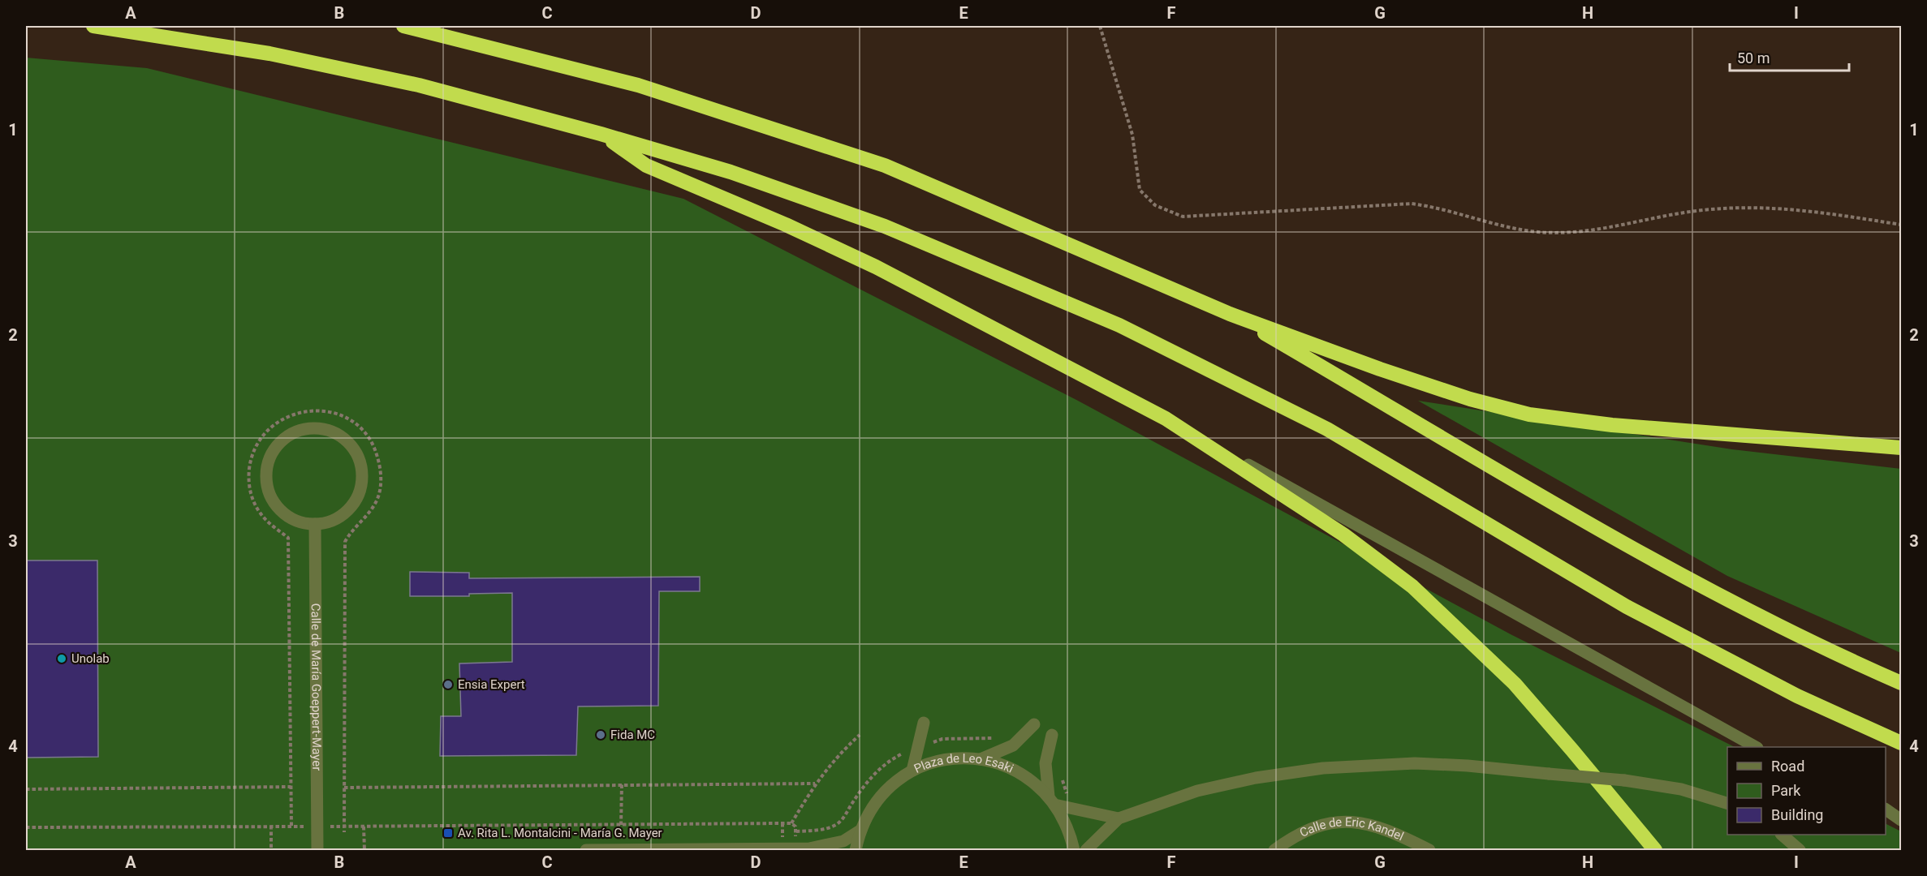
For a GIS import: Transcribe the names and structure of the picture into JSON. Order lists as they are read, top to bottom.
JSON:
{
  "streets": {
    "street": ["Calle de María Goeppert-Mayer", "Plaza de Leo Esaki", "Calle de Eric Kandel"]
  },
  "places": {
    "other": ["Unolab", "Ensia Expert", "Fida MC"],
    "transit": ["Av. Rita L. Montalcini - María G. Mayer"]
  },
  "legend": ["Road", "Park", "Building"],
  "scale_bar": "50 m",
  "grid": {
    "columns": [
      "A",
      "B",
      "C",
      "D",
      "E",
      "F",
      "G",
      "H",
      "I"
    ],
    "rows": [
      "1",
      "2",
      "3",
      "4"
    ]
  }
}
